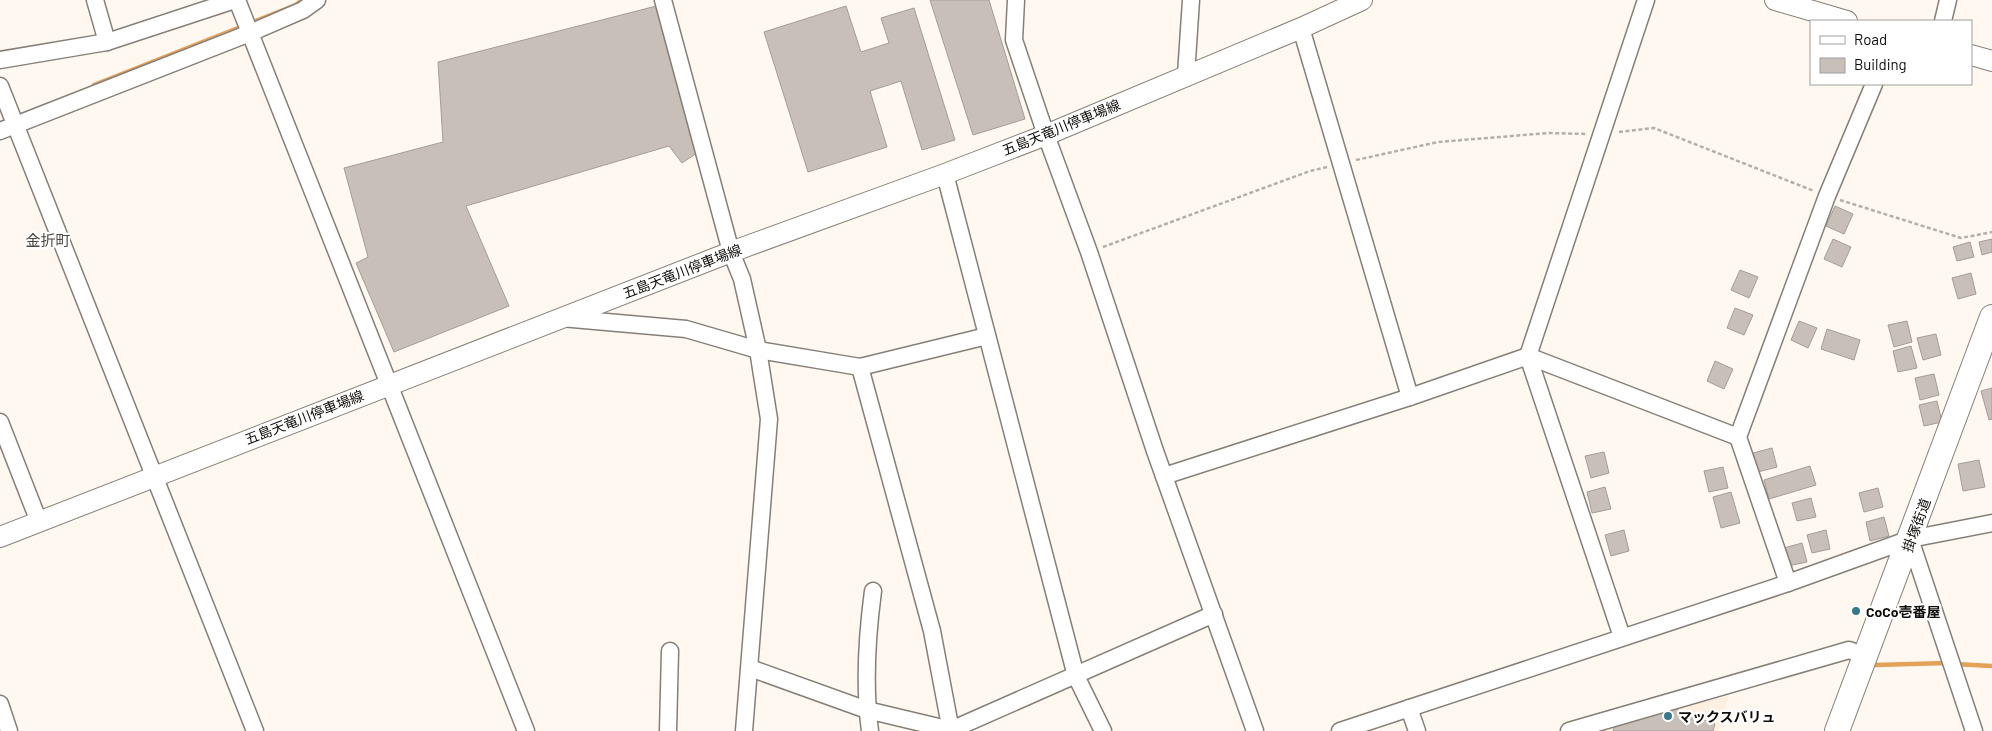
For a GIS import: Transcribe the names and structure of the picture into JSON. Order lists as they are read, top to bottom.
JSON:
{
  "streets": {
    "highway": ["掛塚街道"],
    "main road": ["五島天竜川停車場線"]
  },
  "districts": ["金折町"],
  "places": ["CoCo壱番屋", "マックスバリュ"],
  "legend": ["Road", "Building"]
}
